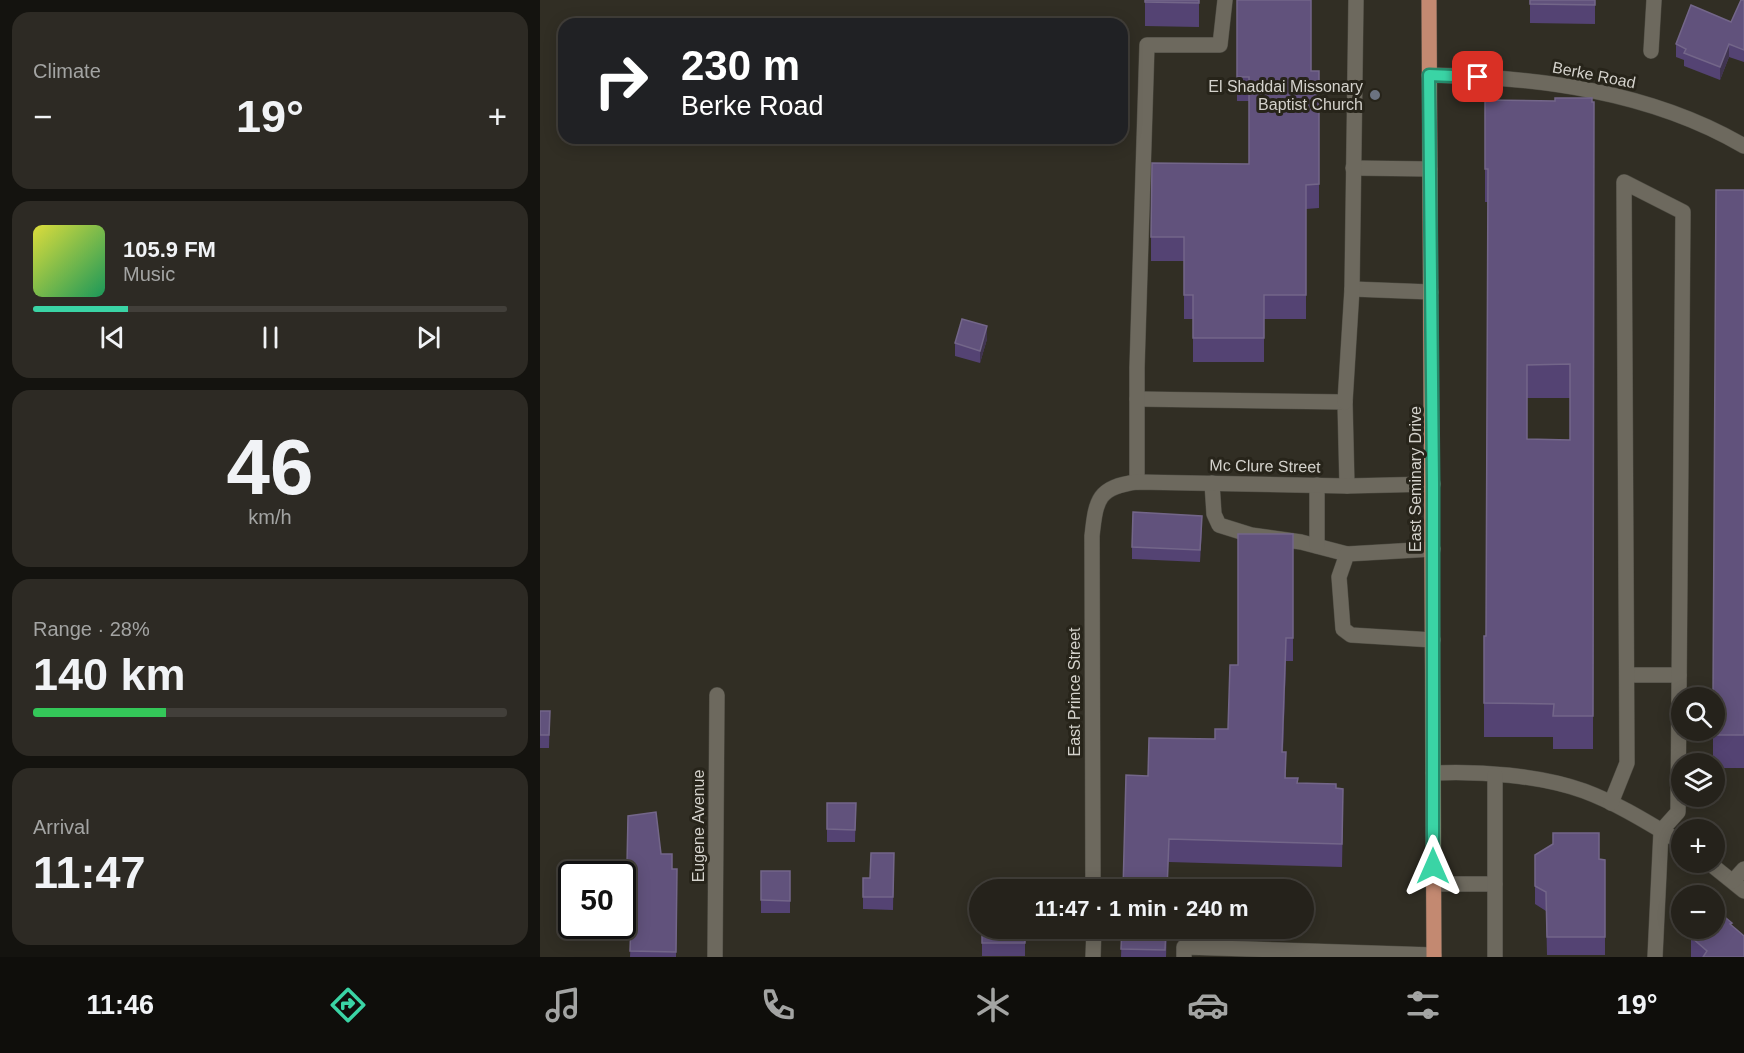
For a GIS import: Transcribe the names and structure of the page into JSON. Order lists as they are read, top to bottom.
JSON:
{
  "streets": {
    "main road": ["East Seminary Drive"],
    "street": [
      "Berke Road",
      "Mc Clure Street",
      "East Prince Street",
      "Eugene Avenue"
    ]
  },
  "crossings": [
    ["Berke Road", "East Seminary Drive"],
    ["Mc Clure Street", "East Seminary Drive"],
    ["Mc Clure Street", "East Prince Street"]
  ],
  "places": ["El Shaddai Missonary Baptist Church"],
  "page": {
    "tile": [
      "Climate",
      ["46", "km/h"],
      ["Range · 28%", "140 km"],
      ["Arrival", "11:47"]
    ],
    "turn": ["230 m", "Berke Road"],
    "heat": ["−", "19°", "+"],
    "song": ["105.9 FM", "Music"],
    "map_buttons": ["+", "−"],
    "limit": "50",
    "trip": "11:47 · 1 min · 240 m",
    "tabs": ["11:46", "19°"]
  }
}
